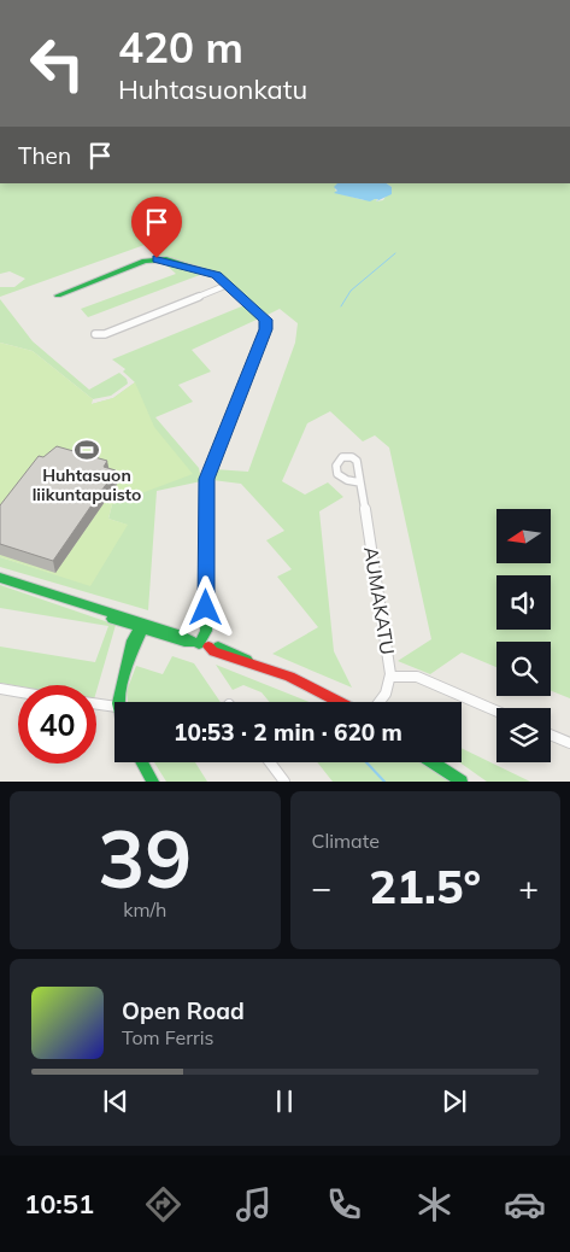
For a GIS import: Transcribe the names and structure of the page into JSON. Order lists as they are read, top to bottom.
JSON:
{
  "streets": {
    "street": ["AUMAKATU"]
  },
  "places": {
    "sports": ["Huhtasuon liikuntapuisto"]
  },
  "north": "left",
  "page": {
    "turn": ["420 m", "Huhtasuonkatu"],
    "then": "Then",
    "limit": "40",
    "trip": "10:53 · 2 min · 620 m",
    "tile": [
      ["39", "km/h"],
      "Climate"
    ],
    "heat": ["−", "21.5°", "+"],
    "song": ["Open Road", "Tom Ferris"],
    "tabs": "10:51"
  }
}
